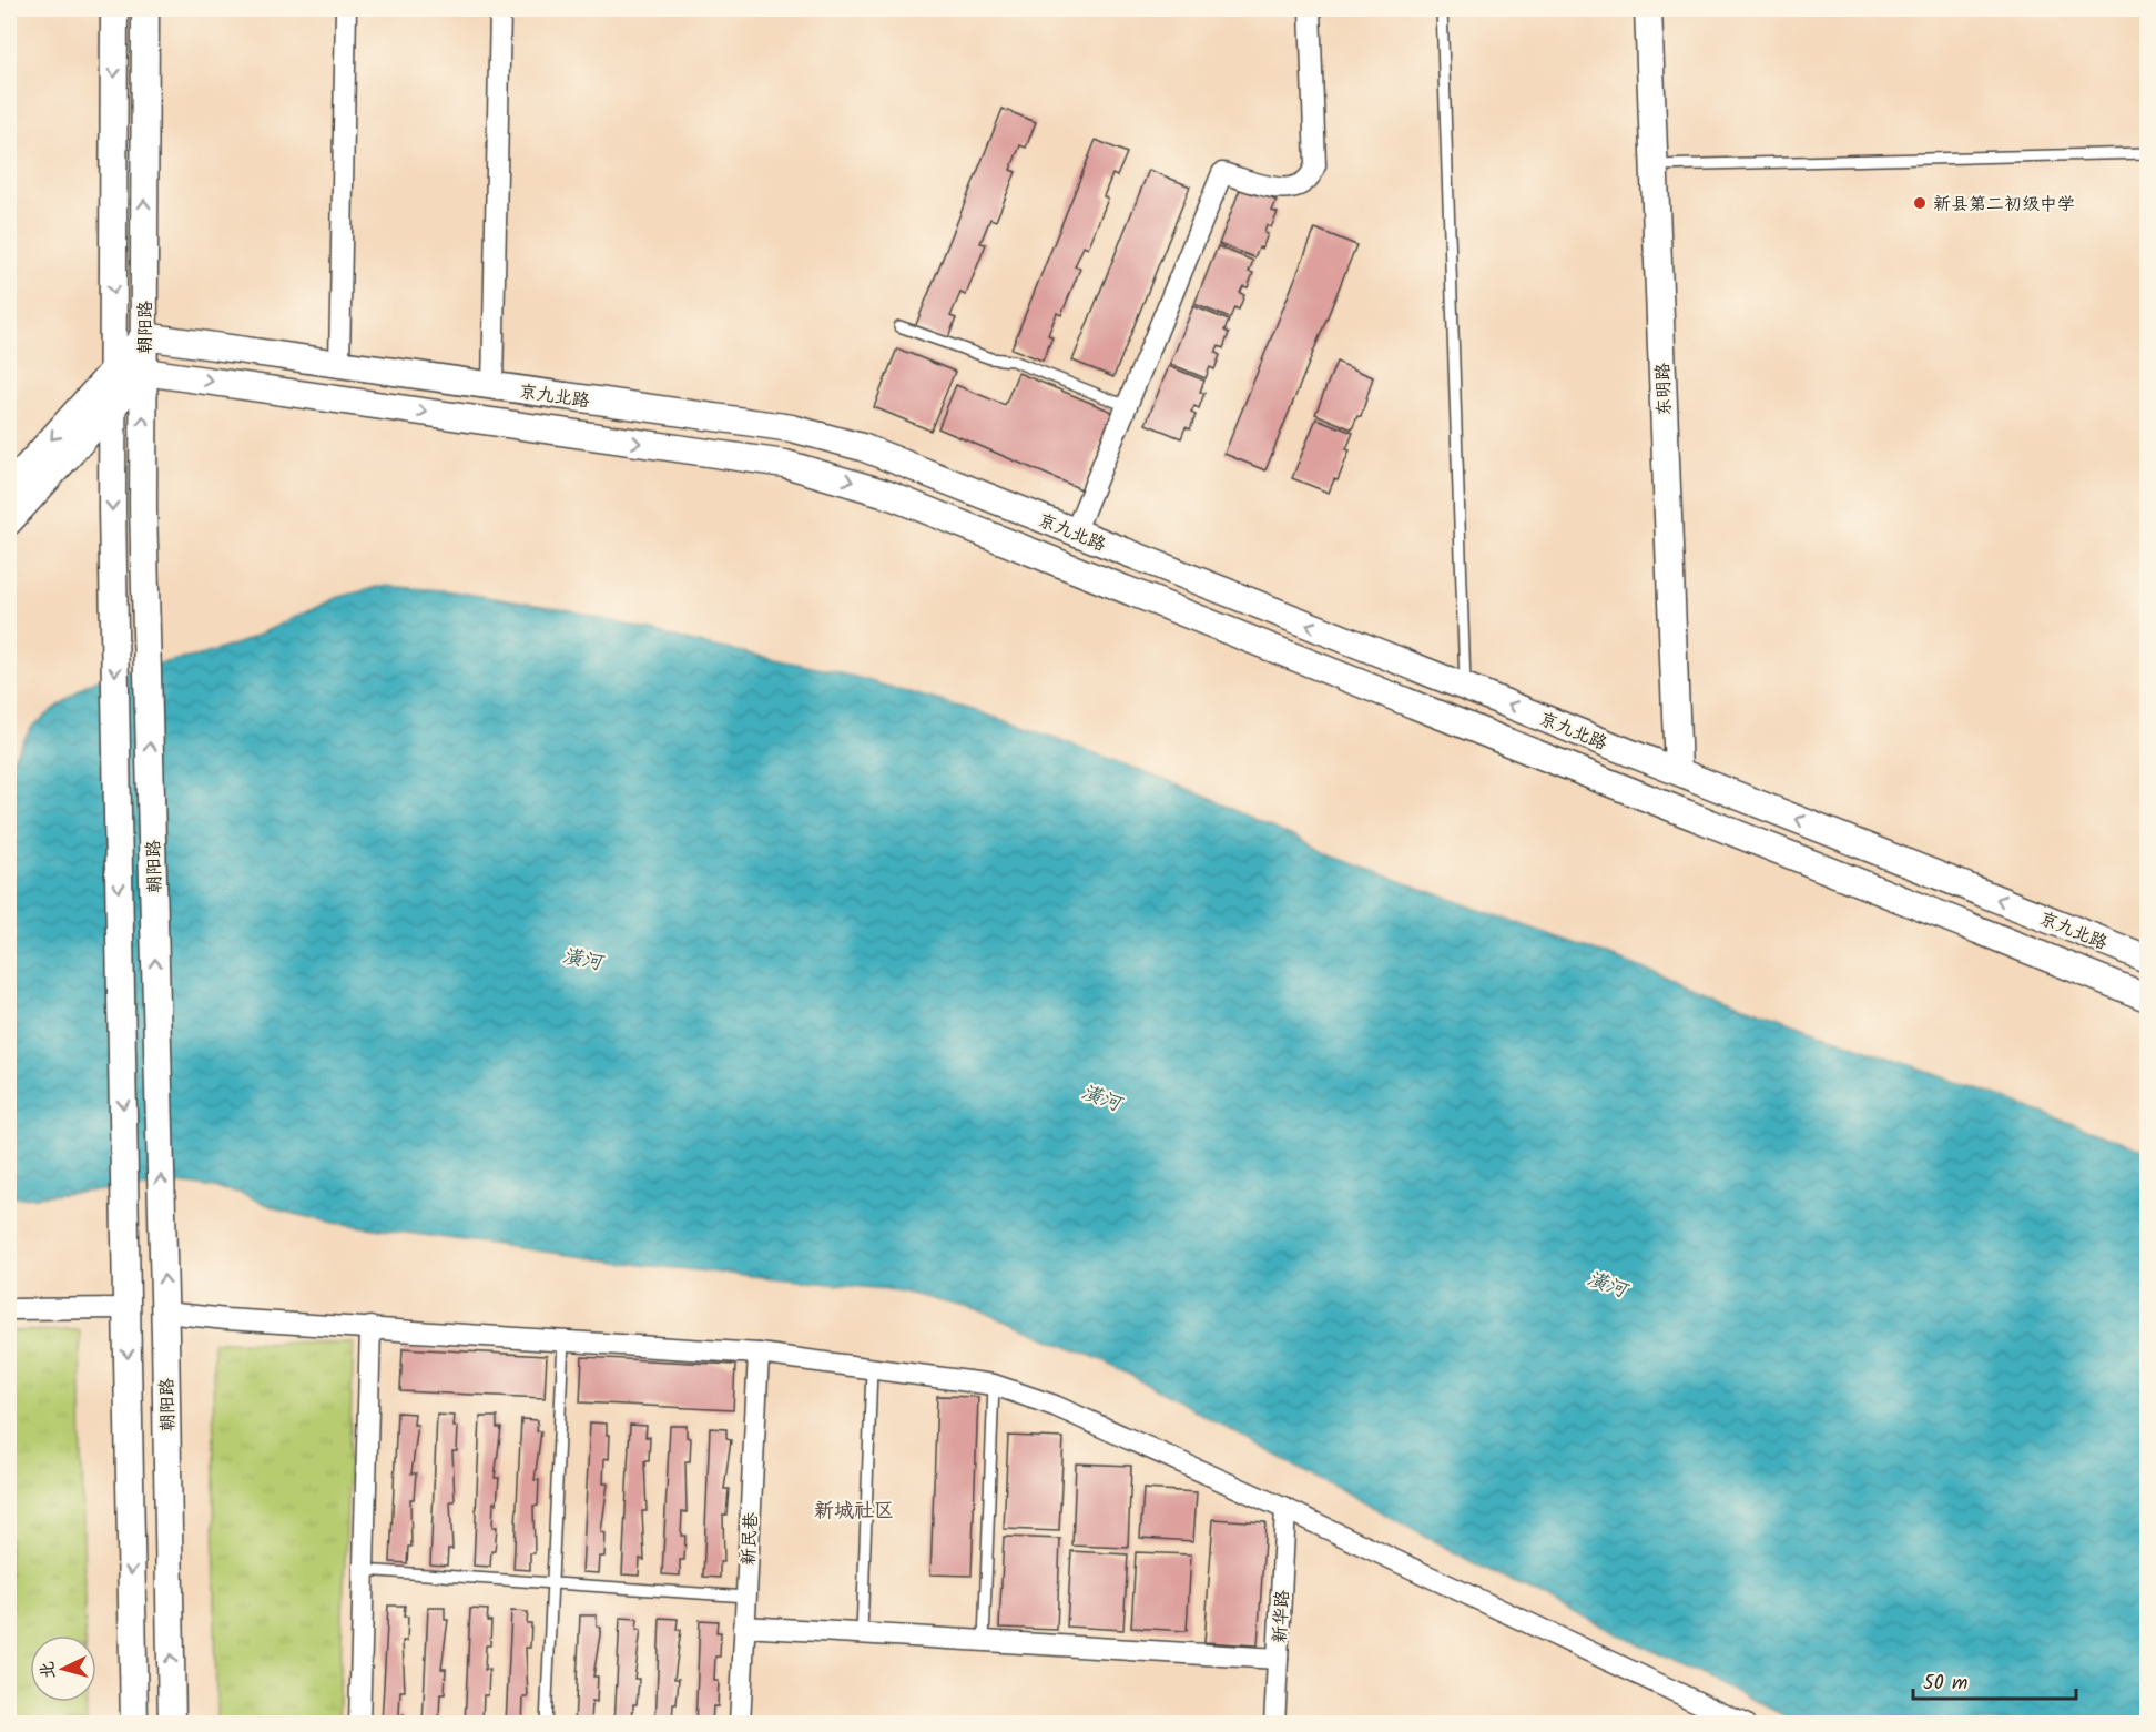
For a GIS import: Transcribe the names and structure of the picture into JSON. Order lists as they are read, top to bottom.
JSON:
{
  "streets": {
    "main road": ["朝阳路", "东明路", "京九北路"],
    "street": ["新民巷", "新华路"]
  },
  "crossings": [
    ["朝阳路", "京九北路"],
    ["东明路", "京九北路"]
  ],
  "districts": ["新城社区"],
  "water": ["潢河"],
  "places": ["新县第二初级中学"],
  "scale_bar": "50 m",
  "north": "left"
}
